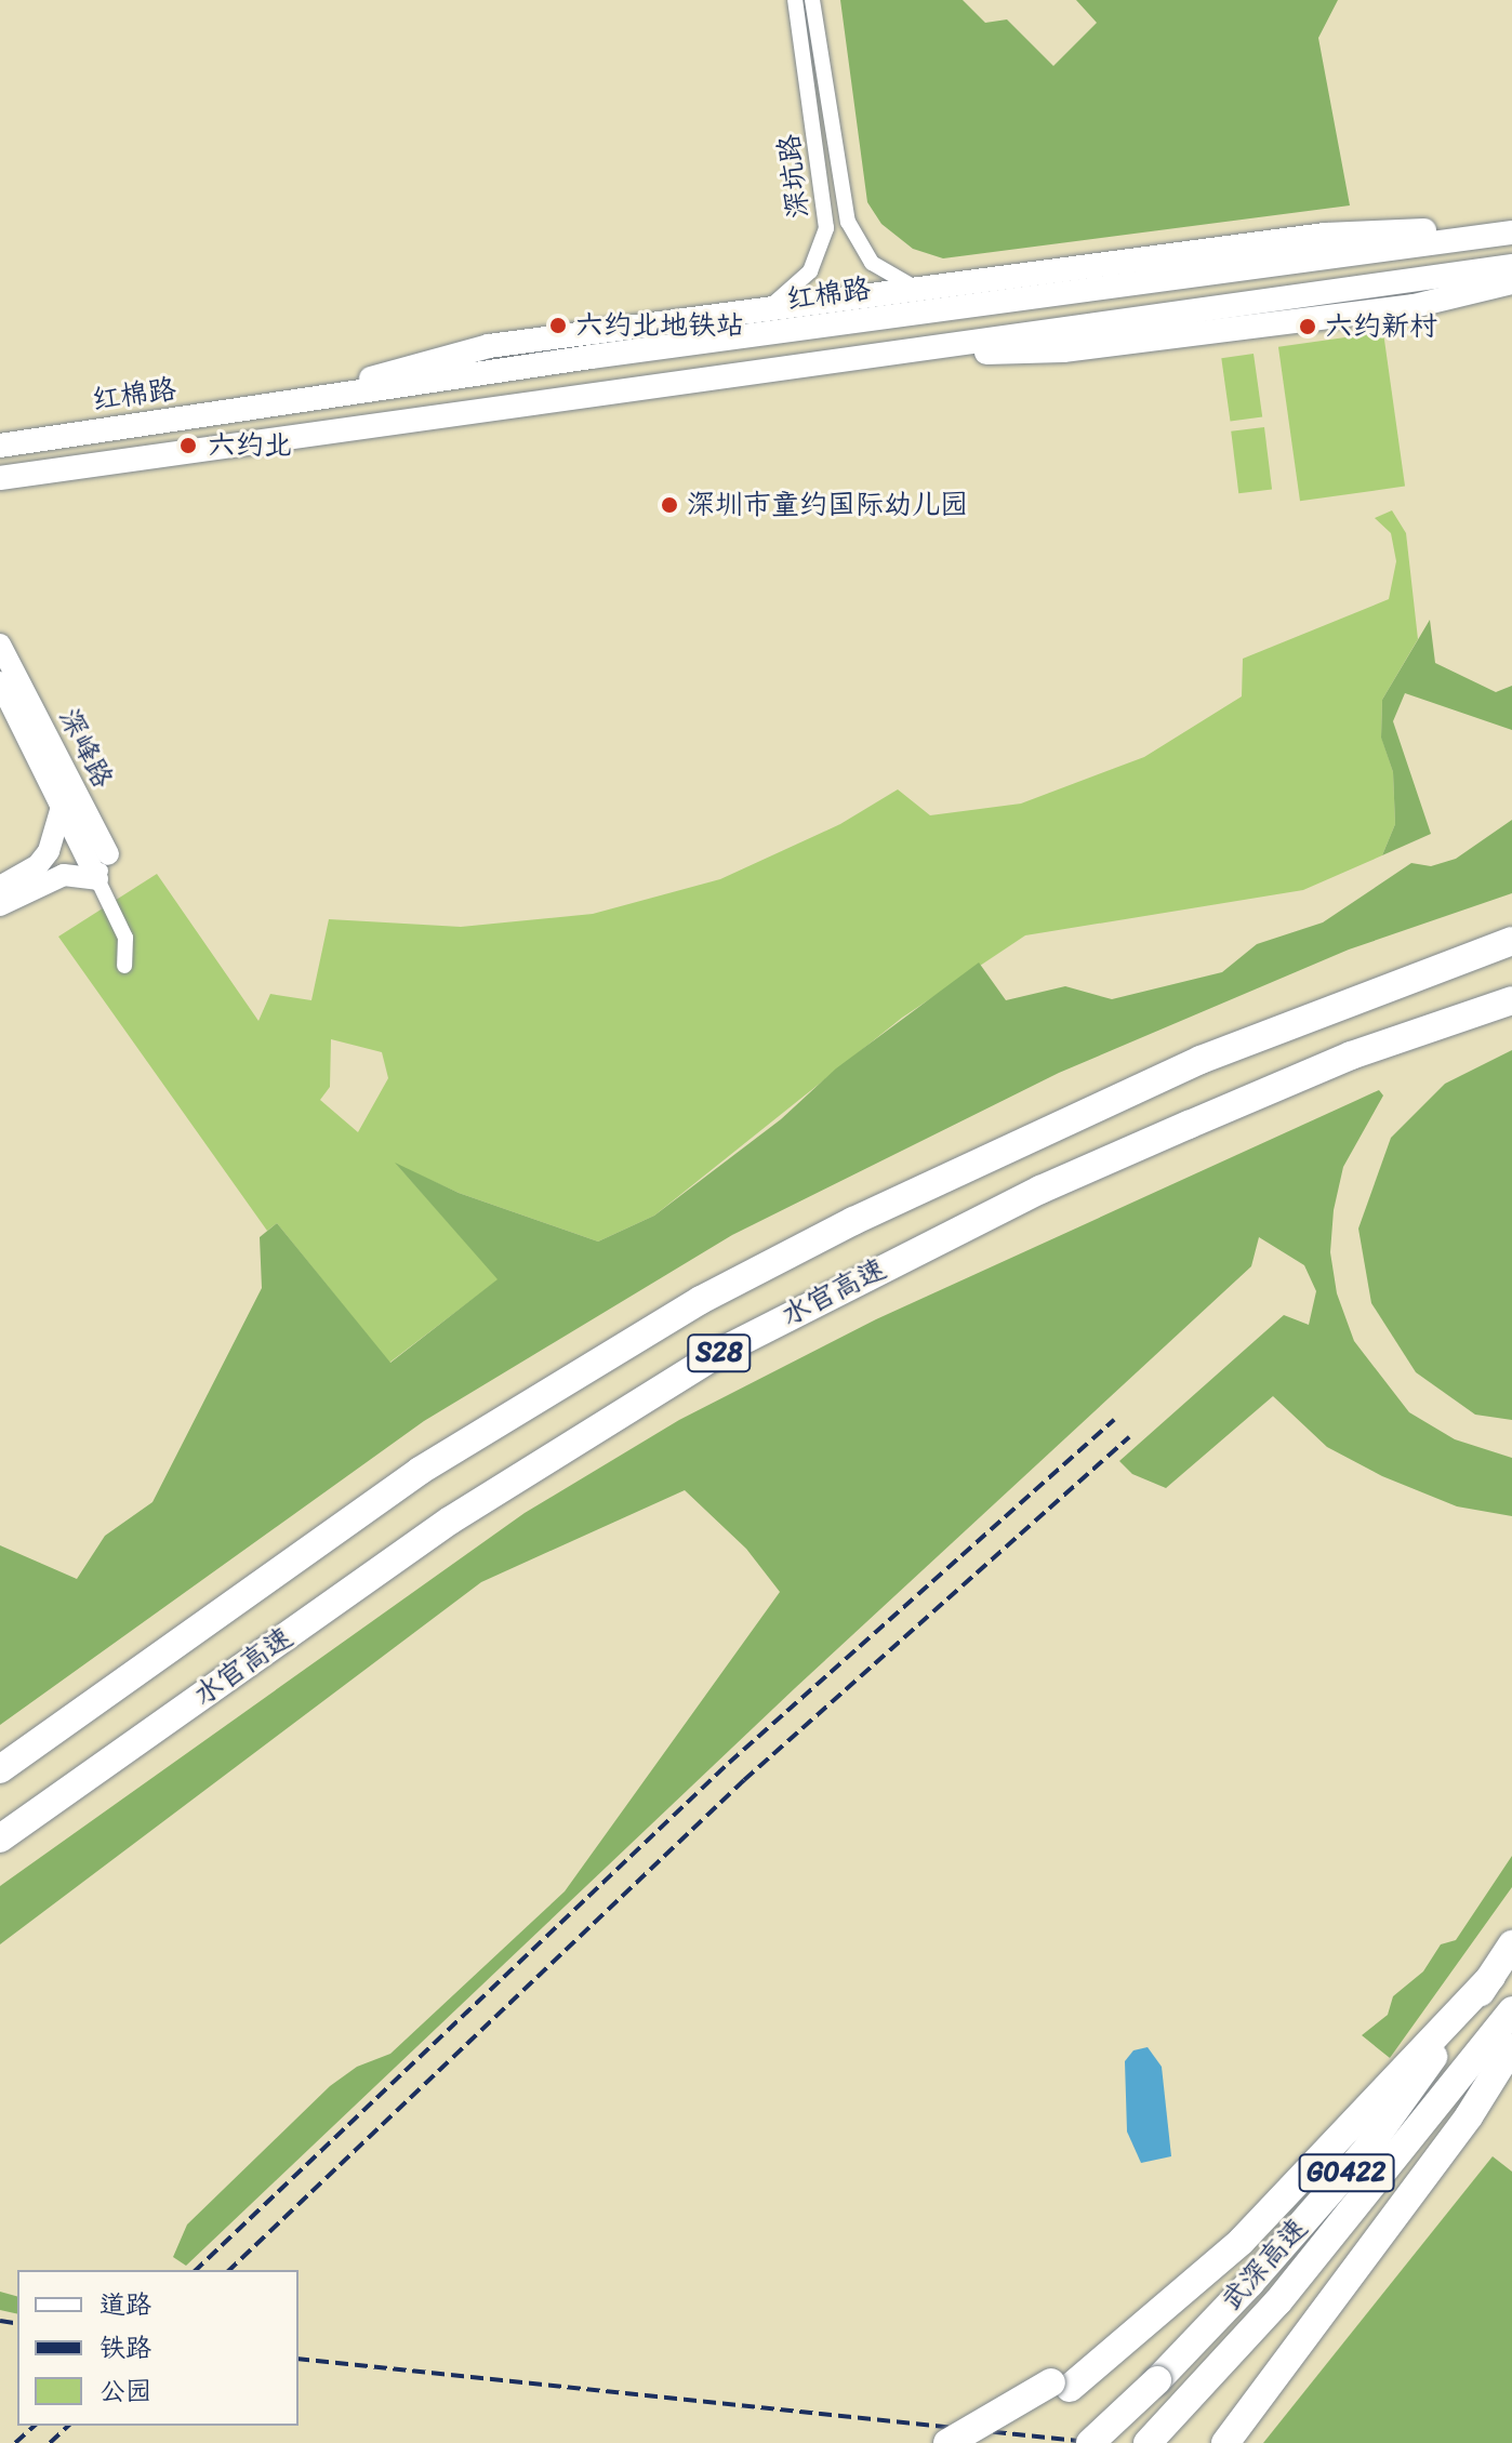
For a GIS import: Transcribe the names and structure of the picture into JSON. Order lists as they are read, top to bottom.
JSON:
{
  "streets": {
    "highway": [
      "水官高速",
      "S28",
      "G0422",
      "武深高速"
    ],
    "main road": ["红棉路"],
    "street": ["深坑路", "深峰路"]
  },
  "places": [
    "六约北地铁站",
    "六约新村",
    "六约北",
    "深圳市童约国际幼儿园"
  ],
  "legend": ["道路", "铁路", "公园"]
}
